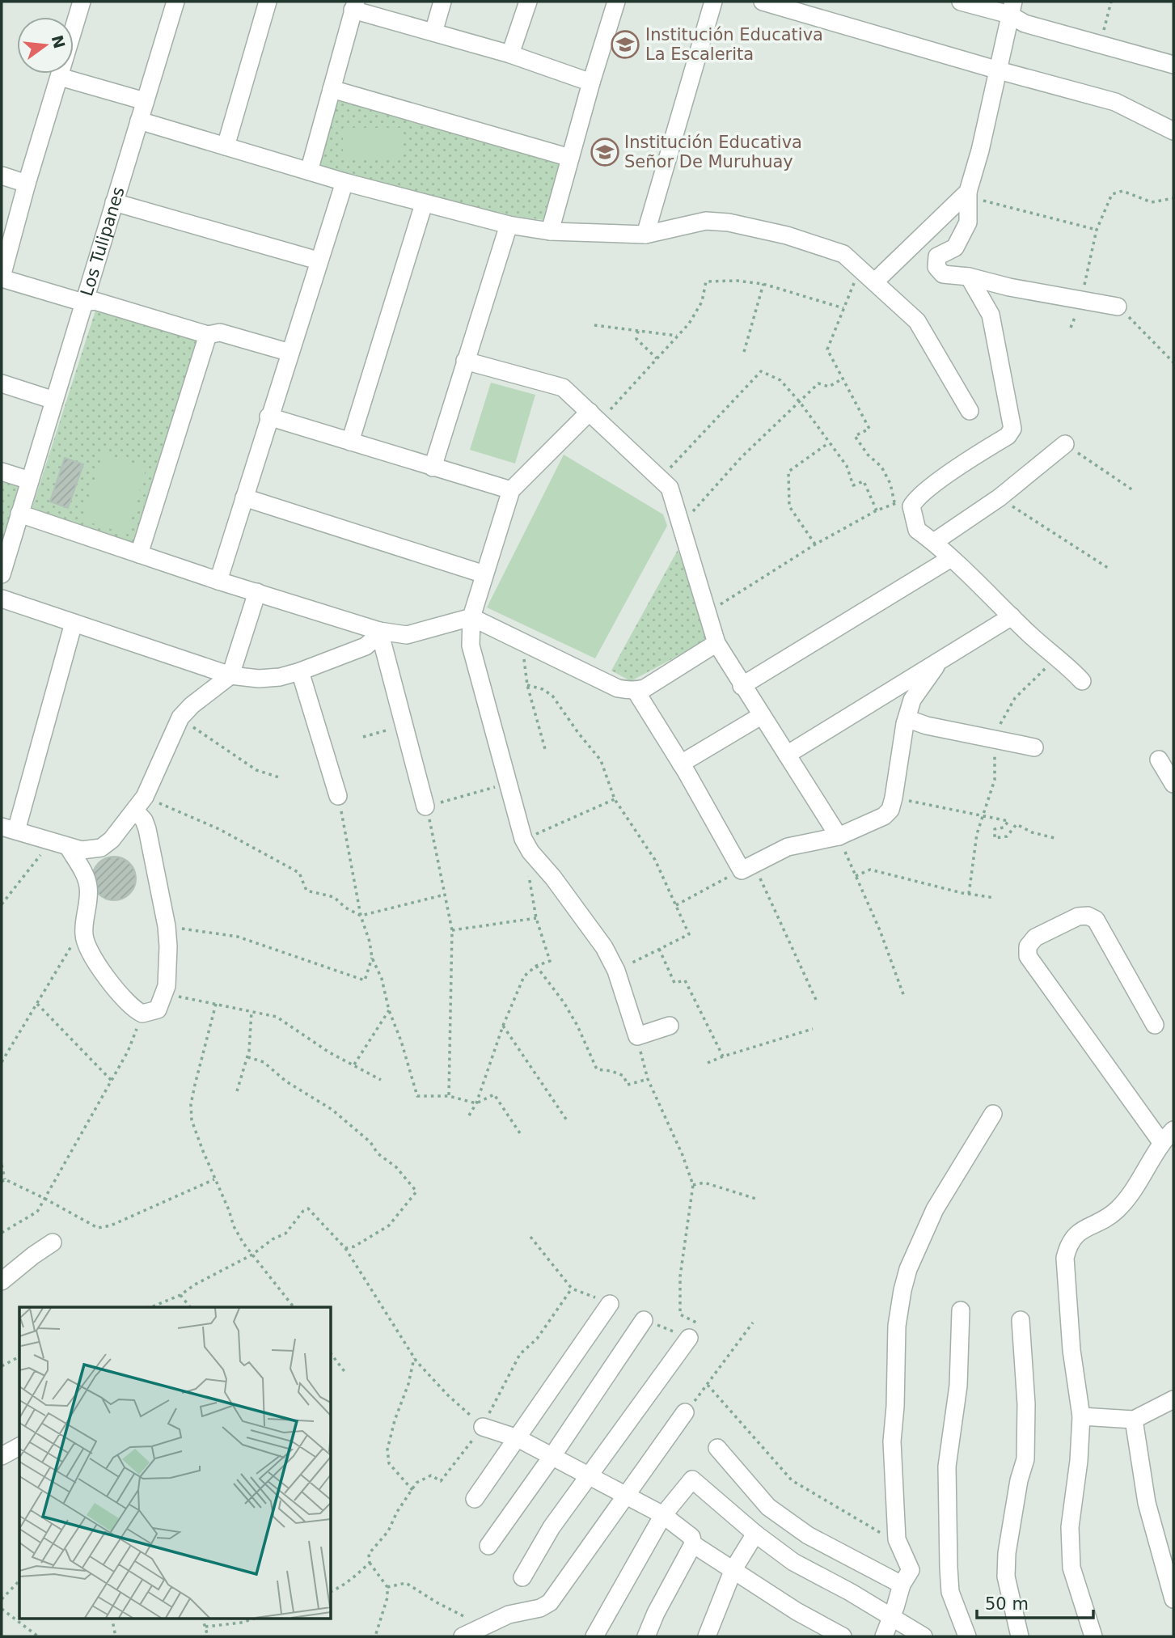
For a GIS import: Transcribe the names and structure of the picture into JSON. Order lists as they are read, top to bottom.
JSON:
{
  "streets": {
    "street": ["Los Tulipanes"]
  },
  "places": {
    "school or university": ["Institución Educativa La Escalerita", "Institución Educativa Señor De Muruhuay"]
  },
  "scale_bar": "50 m",
  "north": "right"
}
